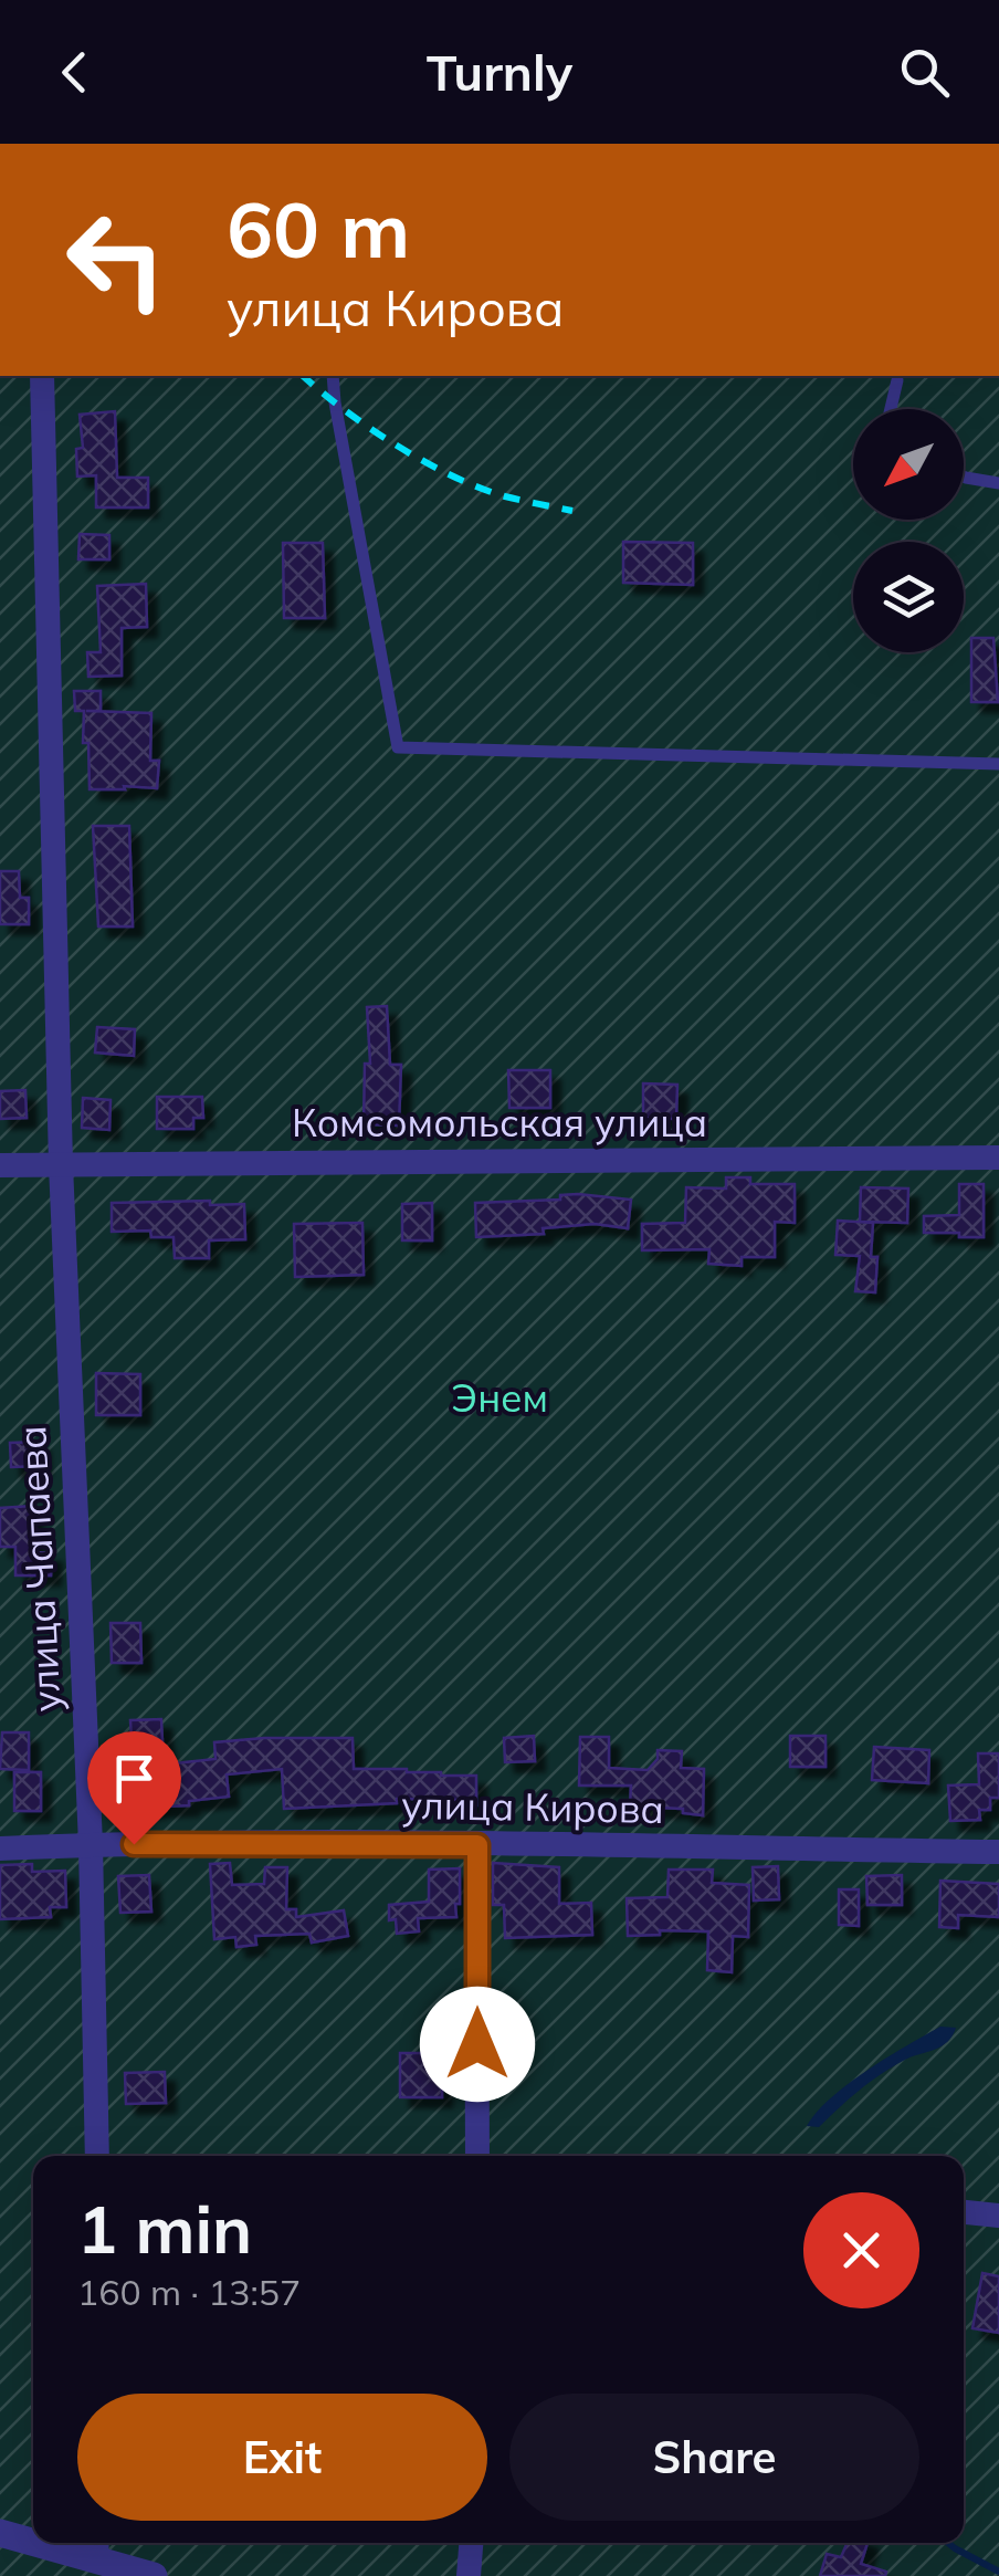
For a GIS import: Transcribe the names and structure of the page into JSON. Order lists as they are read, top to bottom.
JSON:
{
  "streets": {
    "street": ["Комсомольская улица", "улица Чапаева", "улица Кирова"]
  },
  "crossings": [
    ["Комсомольская улица", "улица Чапаева"],
    ["улица Чапаева", "улица Кирова"]
  ],
  "parks": ["Энем"],
  "north": "bottom left",
  "page": {
    "header": "Turnly",
    "turn": ["60 m", "улица Кирова"],
    "heading": ["1 min", "160 m · 13:57"],
    "buttons": ["Exit", "Share"]
  }
}
